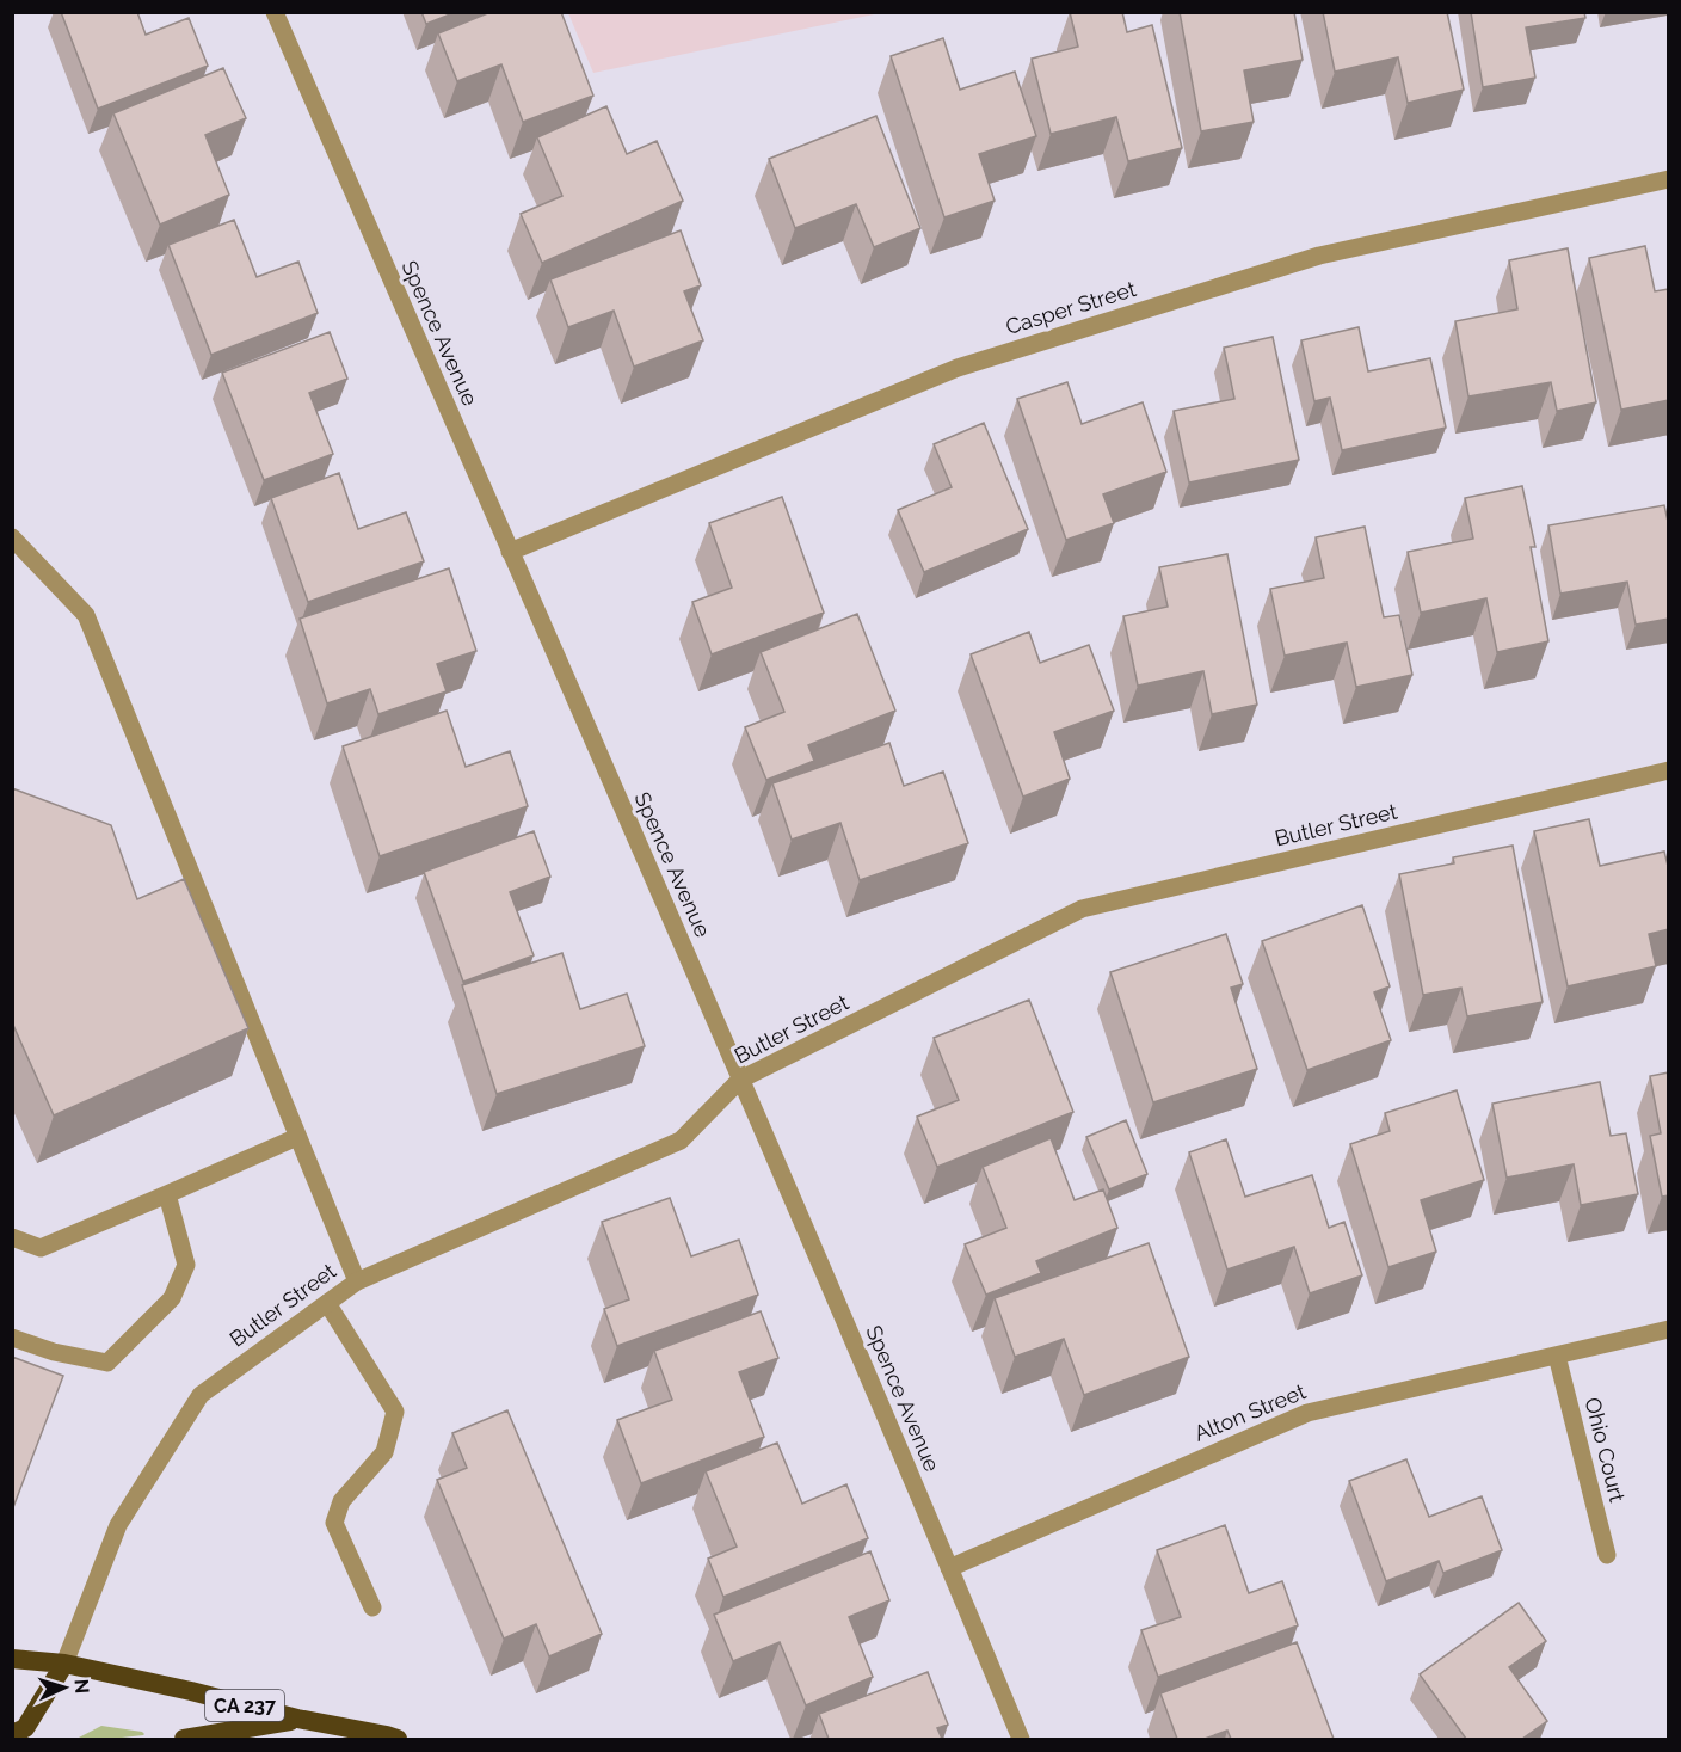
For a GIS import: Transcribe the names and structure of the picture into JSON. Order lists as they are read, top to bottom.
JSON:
{
  "streets": {
    "highway": ["CA 237"],
    "street": [
      "Casper Street",
      "Spence Avenue",
      "Butler Street",
      "Alton Street",
      "Ohio Court"
    ]
  },
  "crossings": [
    ["Casper Street", "Spence Avenue"],
    ["Spence Avenue", "Butler Street"],
    ["Spence Avenue", "Alton Street"],
    ["Butler Street", "CA 237"],
    ["Alton Street", "Ohio Court"]
  ],
  "north": "right"
}
